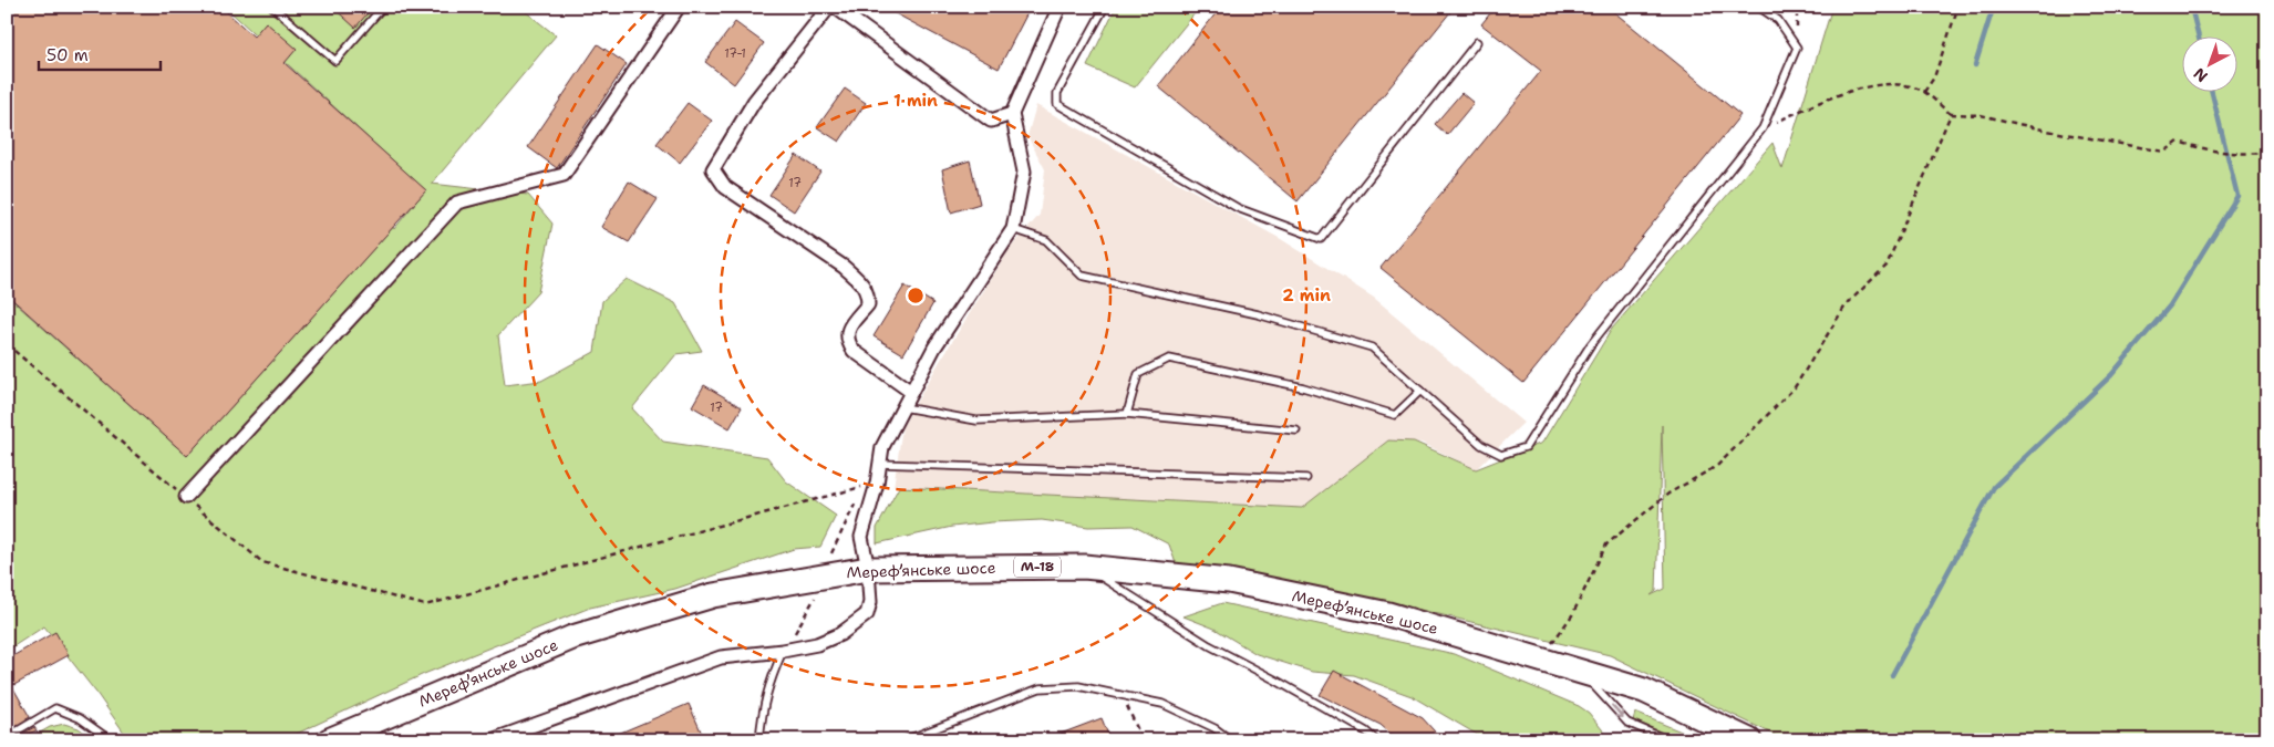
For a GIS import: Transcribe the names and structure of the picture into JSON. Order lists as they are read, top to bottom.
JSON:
{
  "streets": {
    "highway": ["М-18", "Мереф’янське шосе"]
  },
  "house_numbers": ["17-1", "17", "17"],
  "scale_bar": "50 m",
  "north": "bottom left",
  "rings": ["1 min", "2 min"]
}
